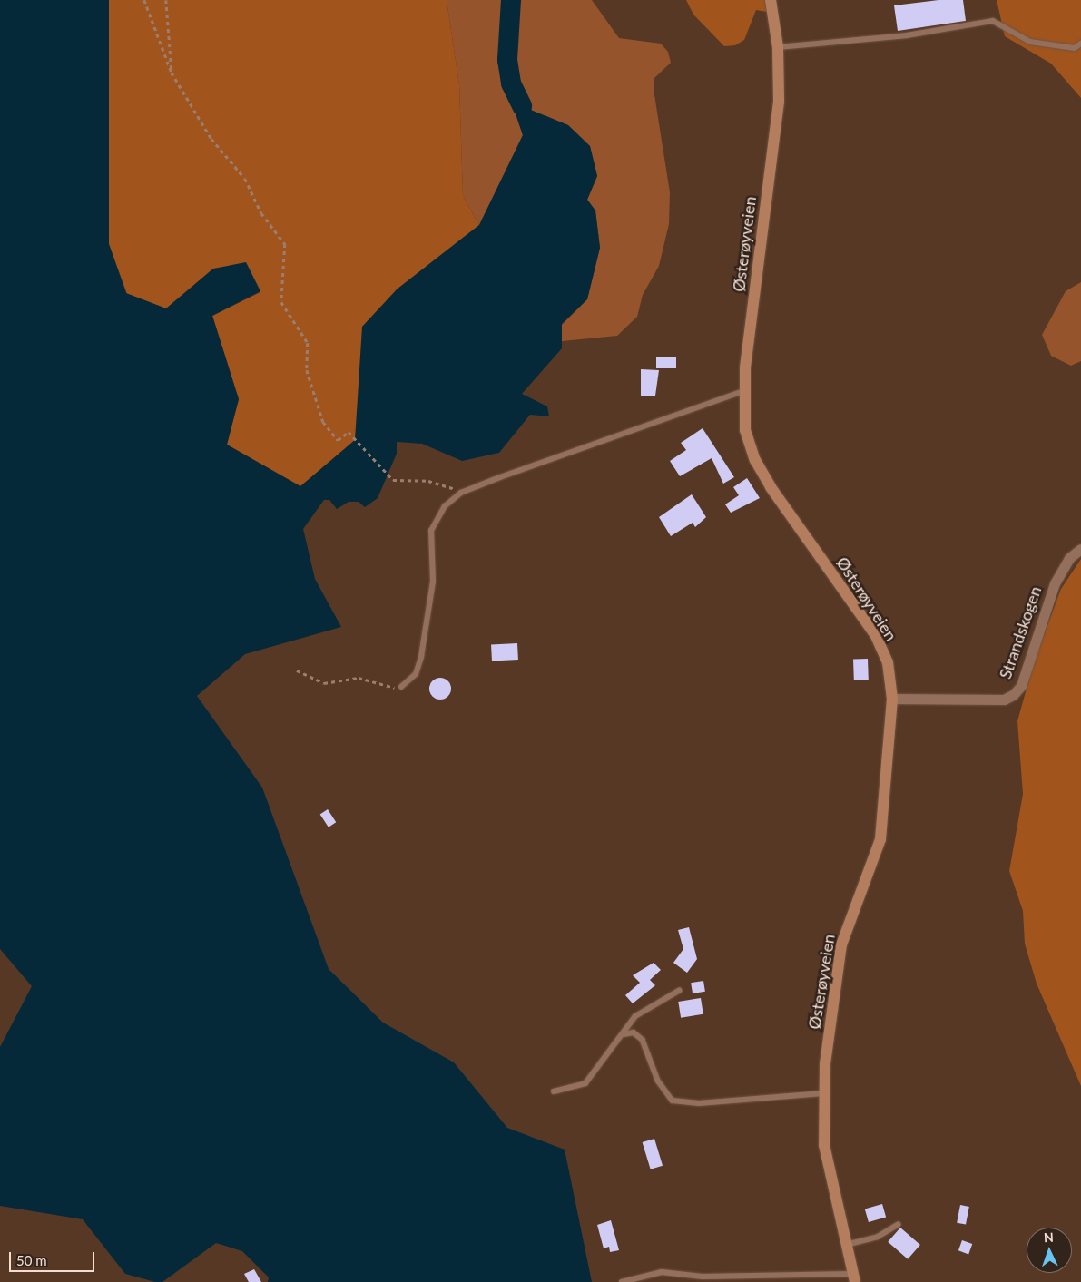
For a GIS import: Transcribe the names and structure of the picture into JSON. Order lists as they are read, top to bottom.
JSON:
{
  "streets": {
    "main road": ["Østerøyveien"],
    "street": ["Strandskogen"]
  },
  "crossings": [
    ["Østerøyveien", "Strandskogen"]
  ],
  "scale_bar": "50 m",
  "north": "top"
}
